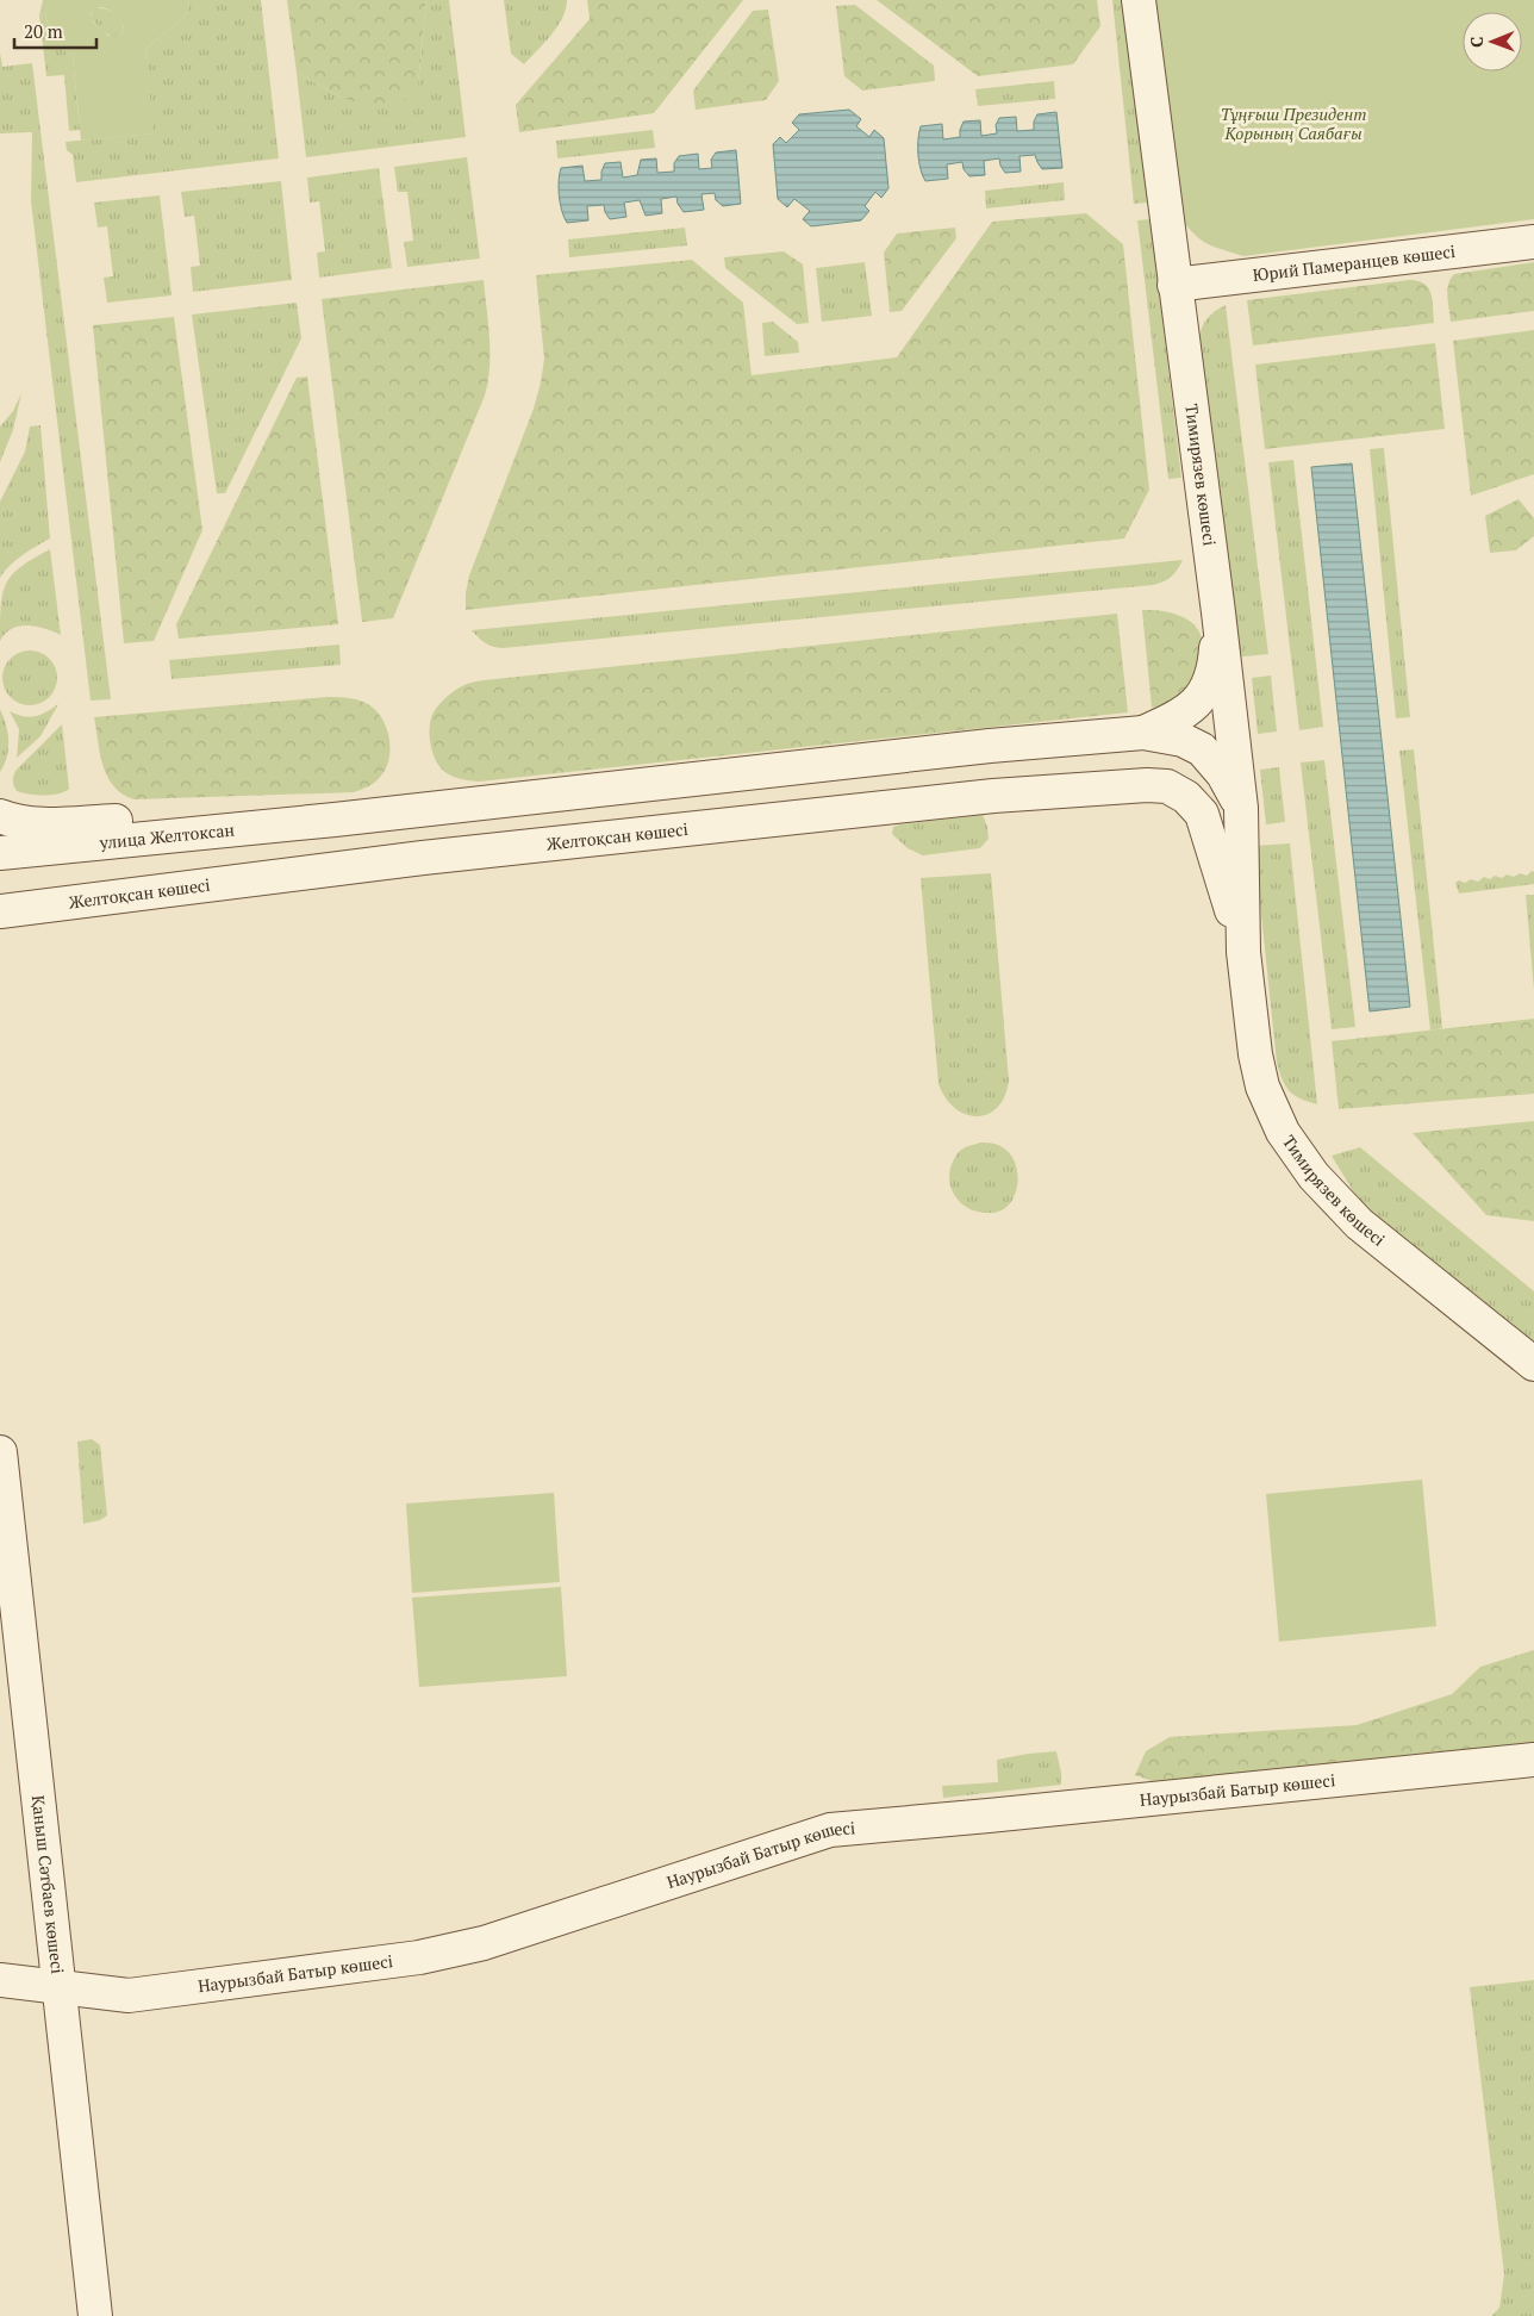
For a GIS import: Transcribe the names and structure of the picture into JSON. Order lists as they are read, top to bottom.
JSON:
{
  "streets": {
    "street": [
      "Юрий Памеранцев көшесі",
      "Тимирязев көшесі",
      "улица Желтоксан",
      "Желтоқсан көшесі",
      "Наурызбай Батыр көшесі",
      "Қаныш Сәтбаев көшесі"
    ]
  },
  "crossings": [
    ["Юрий Памеранцев көшесі", "Тимирязев көшесі"],
    ["Тимирязев көшесі", "Желтоқсан көшесі"],
    ["Наурызбай Батыр көшесі", "Қаныш Сәтбаев көшесі"]
  ],
  "parks": ["Тұңғыш Президент Қорының Саябағы"],
  "scale_bar": "20 m",
  "north": "left"
}
